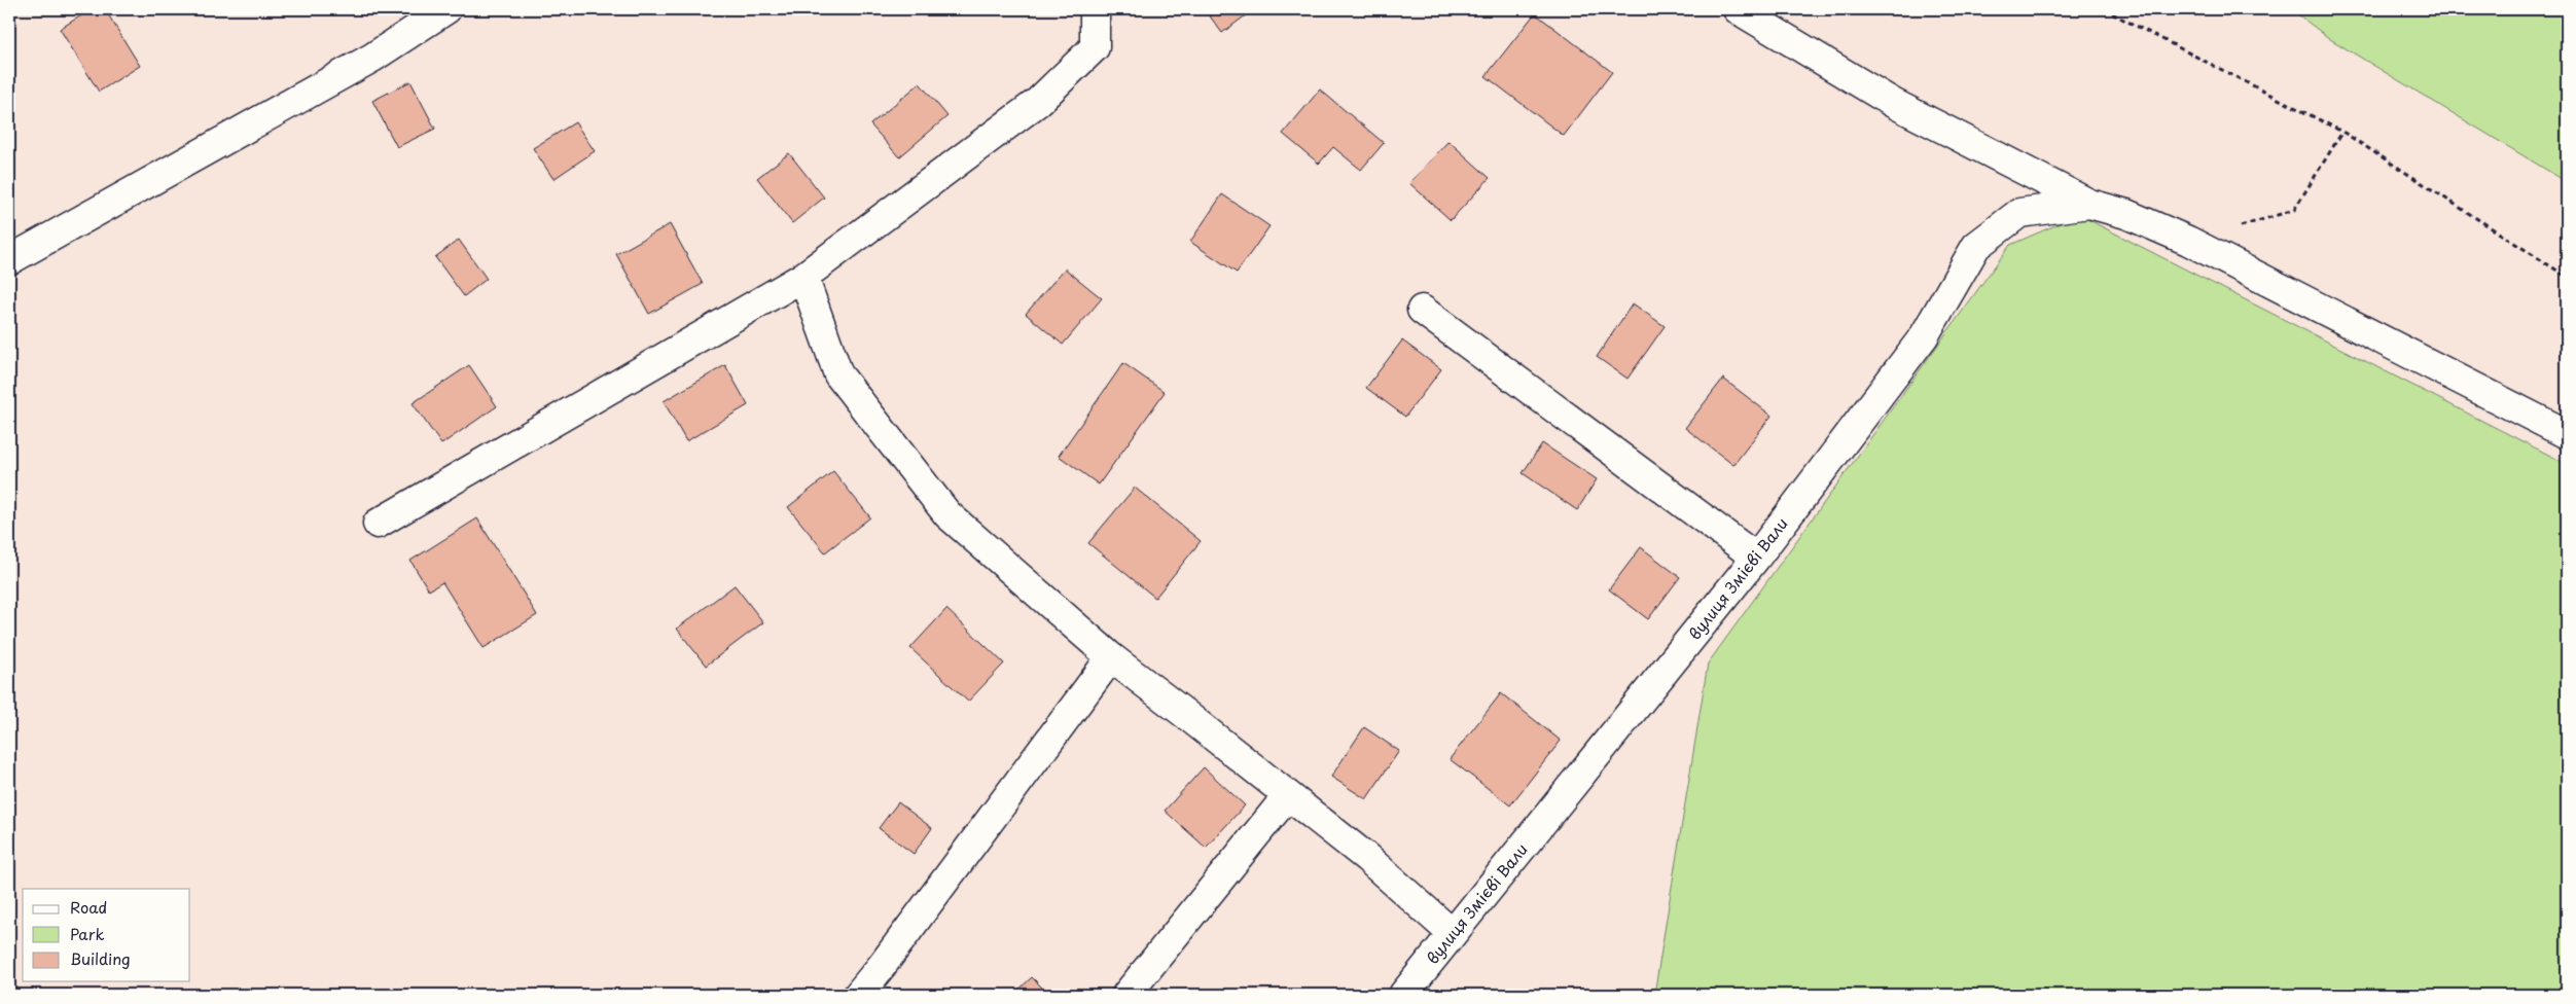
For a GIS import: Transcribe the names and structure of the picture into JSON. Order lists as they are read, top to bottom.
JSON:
{
  "streets": {
    "street": ["вулиця Змієві Вали"]
  },
  "legend": ["Road", "Park", "Building"]
}
